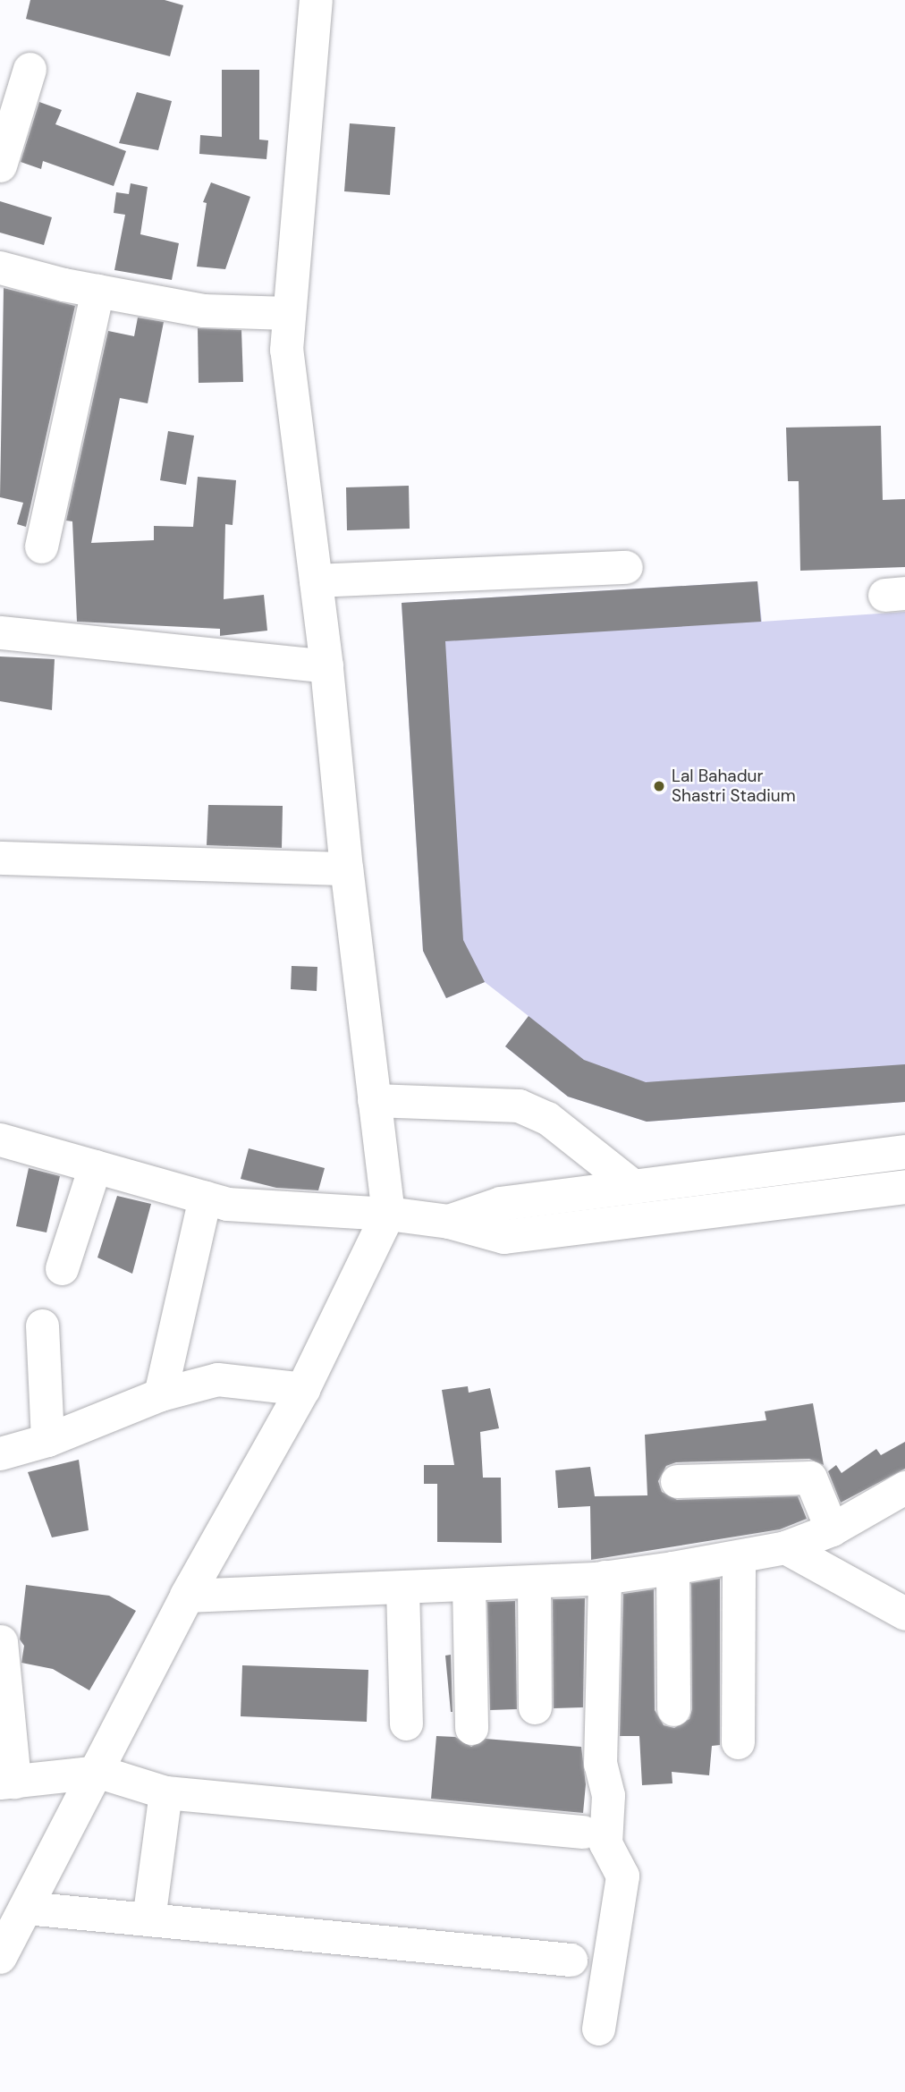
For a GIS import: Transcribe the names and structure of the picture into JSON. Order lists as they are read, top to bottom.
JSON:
{
  "places": ["Lal Bahadur Shastri Stadium"]
}
